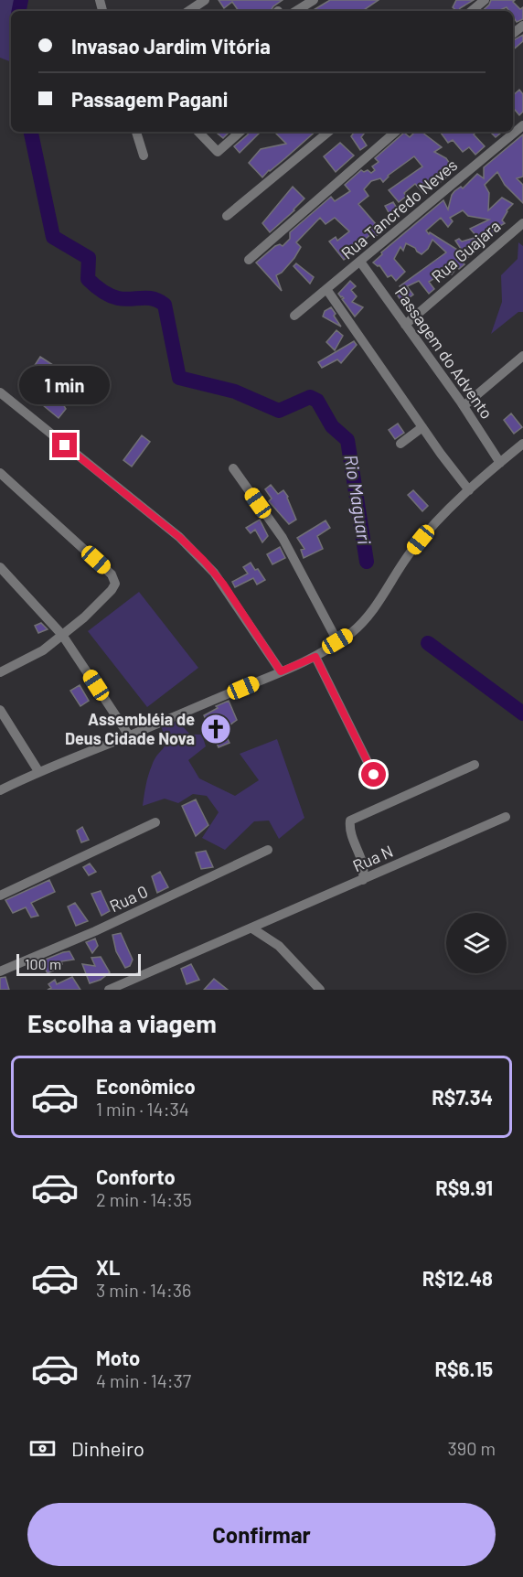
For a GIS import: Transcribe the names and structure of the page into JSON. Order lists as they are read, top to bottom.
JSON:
{
  "streets": {
    "street": [
      "Rua Tancredo Neves",
      "Rua Guajara",
      "Passagem do Advento",
      "Rua N",
      "Rua 0"
    ]
  },
  "crossings": [
    ["Rua Tancredo Neves", "Passagem do Advento"],
    ["Rua Guajara", "Passagem do Advento"]
  ],
  "water": ["Rio Maguari"],
  "places": {
    "church": ["Assembléia de Deus Cidade Nova"]
  },
  "scale_bar": "100 m",
  "page": {
    "banner": ["Invasao Jardim Vitória", "Passagem Pagani"],
    "bubble": "1 min",
    "scale": "100 m",
    "heading": "Escolha a viagem",
    "list": [
      {
        "name": "Econômico",
        "note": "1 min · 14:34",
        "value": "R$7.34"
      },
      {
        "name": "Conforto",
        "note": "2 min · 14:35",
        "value": "R$9.91"
      },
      {
        "name": "XL",
        "note": "3 min · 14:36",
        "value": "R$12.48"
      },
      {
        "name": "Moto",
        "note": "4 min · 14:37",
        "value": "R$6.15"
      }
    ],
    "pay": ["Dinheiro", "390 m"],
    "buttons": "Confirmar"
  }
}
